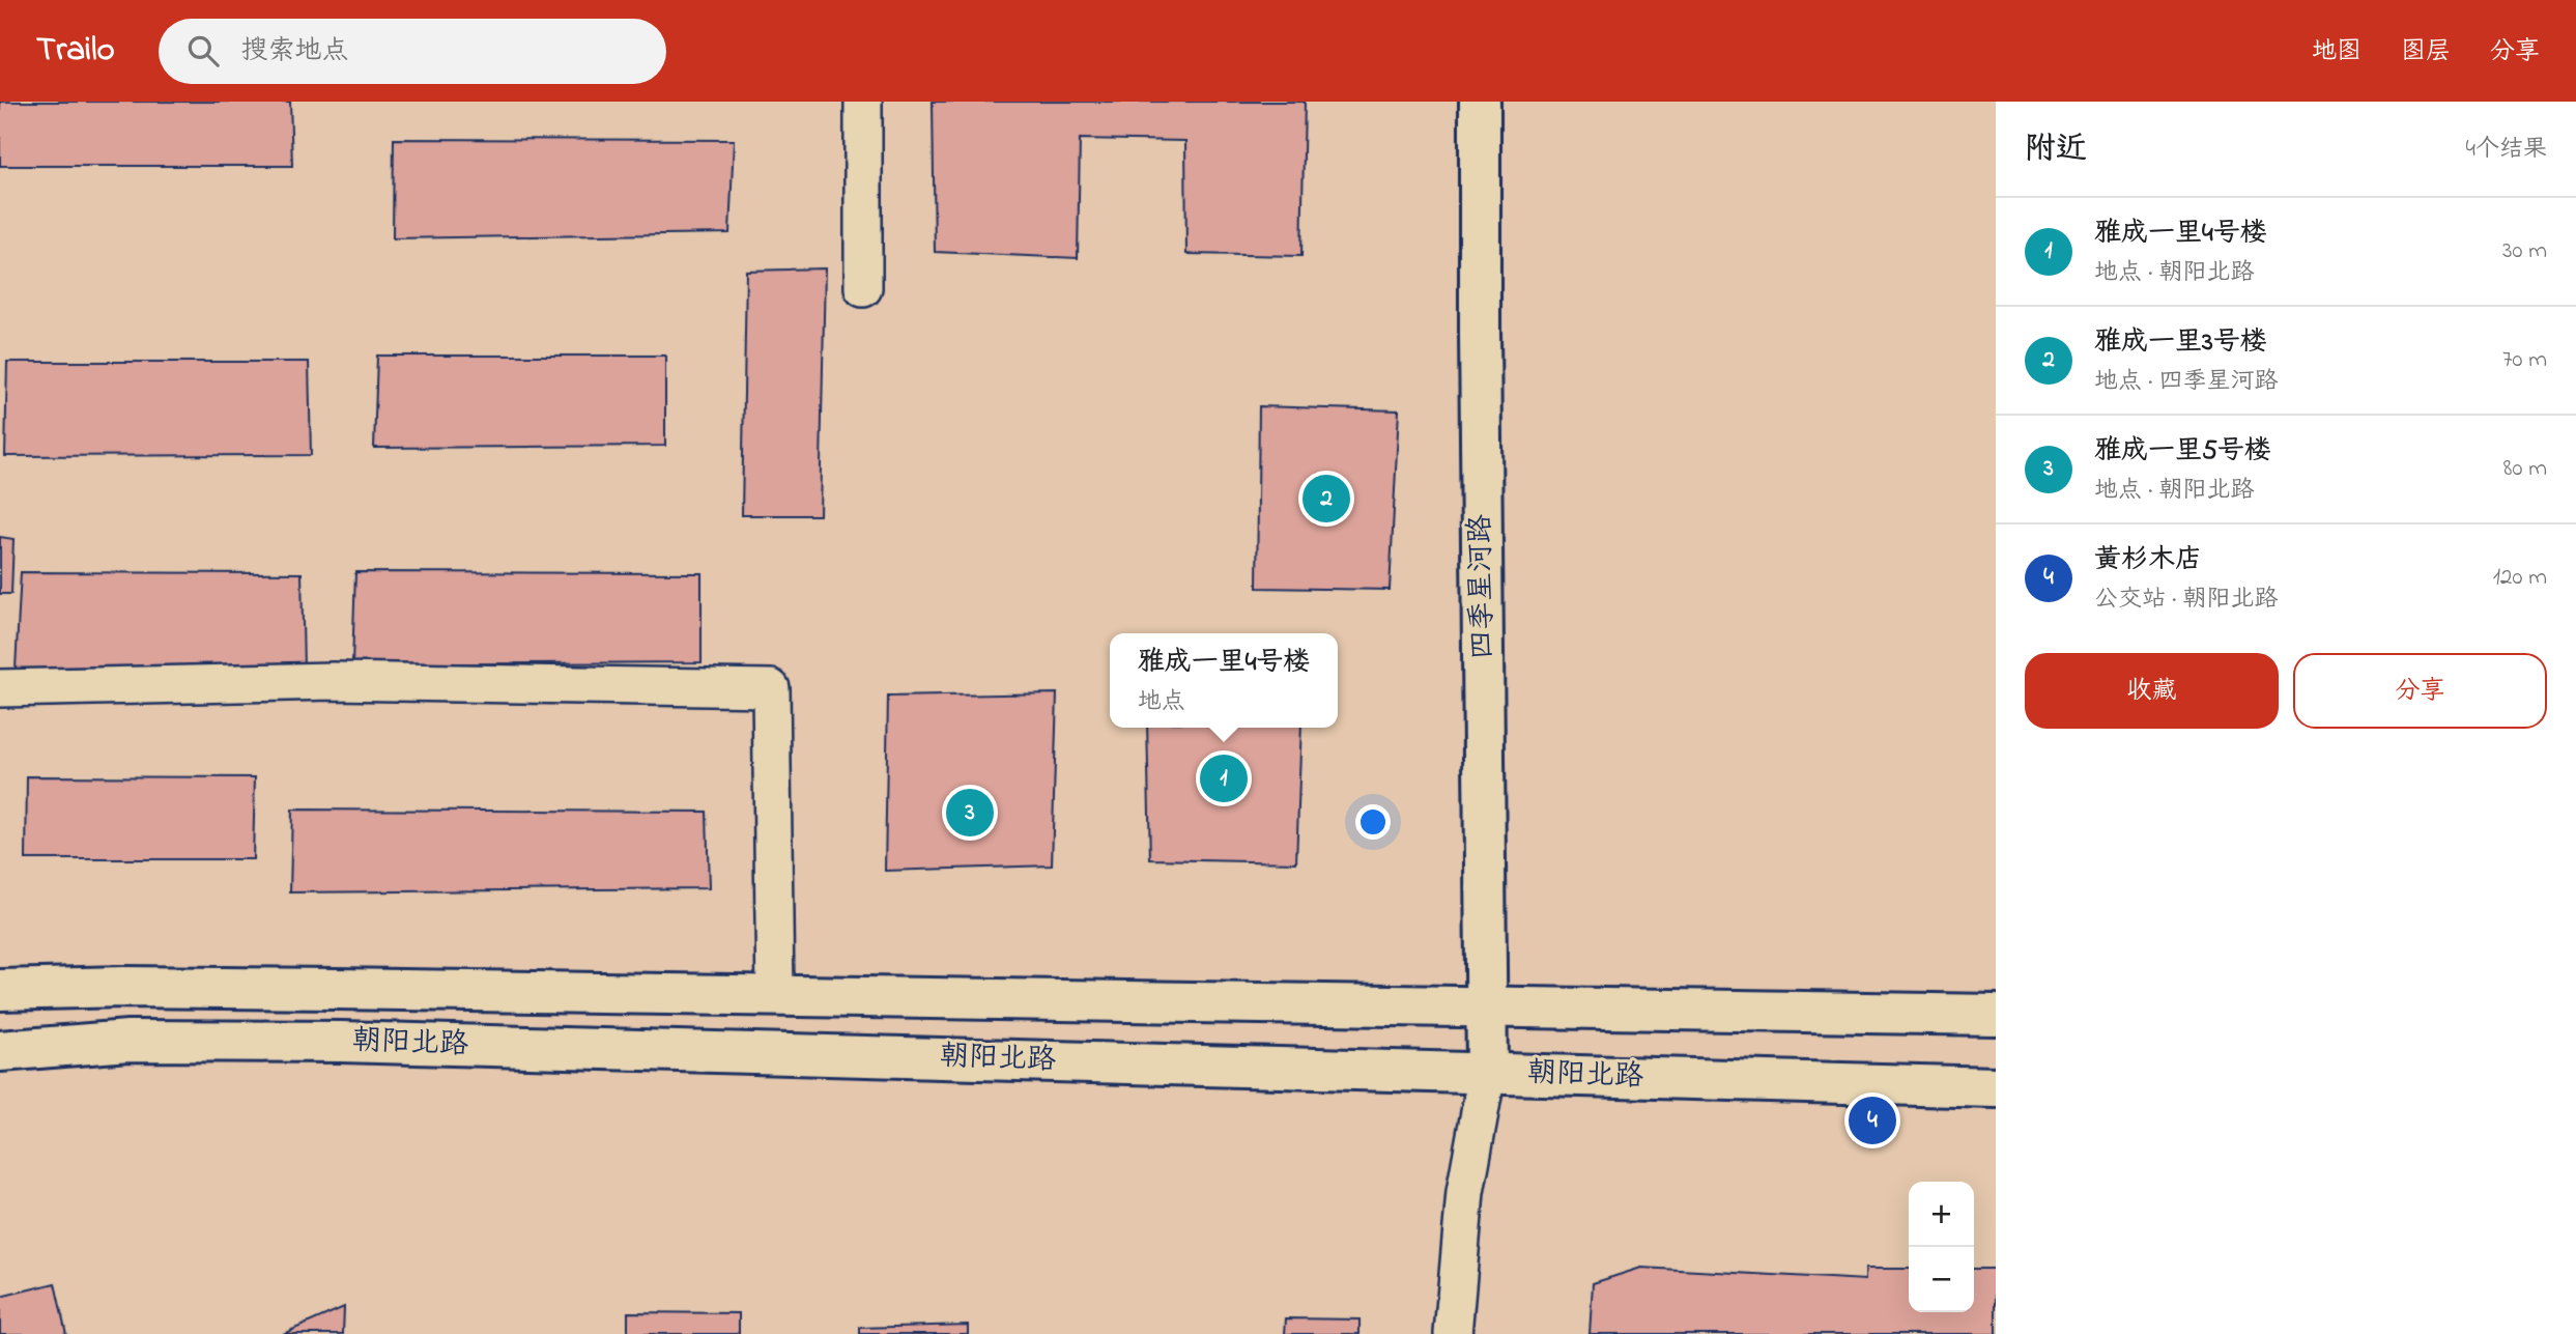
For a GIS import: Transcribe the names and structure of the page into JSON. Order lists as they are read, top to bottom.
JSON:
{
  "streets": {
    "main road": ["四季星河路", "朝阳北路"]
  },
  "crossings": [
    ["四季星河路", "朝阳北路"]
  ],
  "page": {
    "header": "Trailo",
    "search": "搜索地点",
    "nav": ["地图", "图层", "分享"],
    "heading": ["附近", "4个结果"],
    "list": [
      {
        "mark": "1",
        "name": "雅成一里4号楼",
        "note": "地点 · 朝阳北路",
        "value": "30 m"
      },
      {
        "mark": "2",
        "name": "雅成一里3号楼",
        "note": "地点 · 四季星河路",
        "value": "70 m"
      },
      {
        "mark": "3",
        "name": "雅成一里5号楼",
        "note": "地点 · 朝阳北路",
        "value": "80 m"
      },
      {
        "mark": "4",
        "name": "黄杉木店",
        "note": "公交站 · 朝阳北路",
        "value": "120 m"
      }
    ],
    "pins": [
      "2",
      "1",
      "3",
      "4"
    ],
    "buttons": ["收藏", "分享"],
    "popup": ["雅成一里4号楼", "地点"],
    "map_buttons": ["+", "−"]
  }
}
